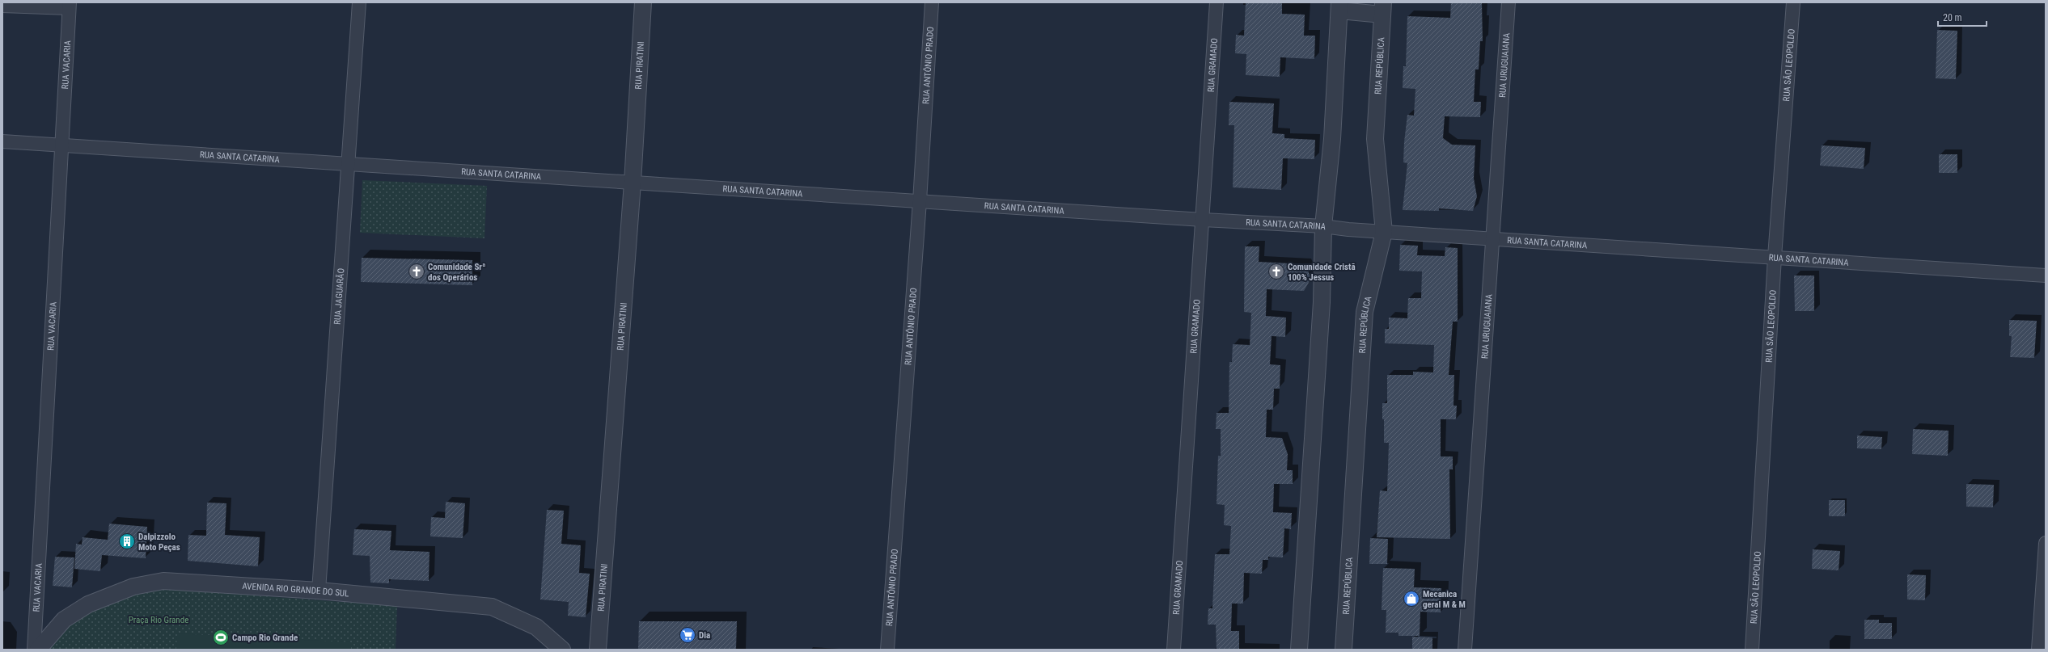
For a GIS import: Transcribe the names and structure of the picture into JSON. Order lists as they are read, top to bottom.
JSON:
{
  "streets": {
    "street": [
      "RUA VACARIA",
      "RUA PIRATINI",
      "RUA ANTÔNIO PRADO",
      "RUA GRAMADO",
      "RUA URUGUAIANA",
      "RUA SÃO LEOPOLDO",
      "RUA REPÚBLICA",
      "RUA SANTA CATARINA",
      "RUA JAGUARÃO",
      "AVENIDA RIO GRANDE DO SUL"
    ]
  },
  "crossings": [
    ["RUA VACARIA", "RUA SANTA CATARINA"],
    ["RUA PIRATINI", "RUA SANTA CATARINA"],
    ["RUA ANTÔNIO PRADO", "RUA SANTA CATARINA"],
    ["RUA GRAMADO", "RUA SANTA CATARINA"],
    ["RUA URUGUAIANA", "RUA SANTA CATARINA"],
    ["RUA SÃO LEOPOLDO", "RUA SANTA CATARINA"],
    ["RUA REPÚBLICA", "RUA SANTA CATARINA"],
    ["RUA SANTA CATARINA", "RUA JAGUARÃO"],
    ["RUA JAGUARÃO", "AVENIDA RIO GRANDE DO SUL"]
  ],
  "parks": ["Praça Rio Grande"],
  "places": {
    "church": ["Comunidade Srª dos Operários", "Comunidade Cristã 100% Jessus"],
    "building": ["Dalpizzolo Moto Peças"],
    "shop": ["Mecanica geral M & M"],
    "supermarket": ["Dia"],
    "sports": ["Campo Rio Grande"]
  },
  "scale_bar": "20 m"
}
